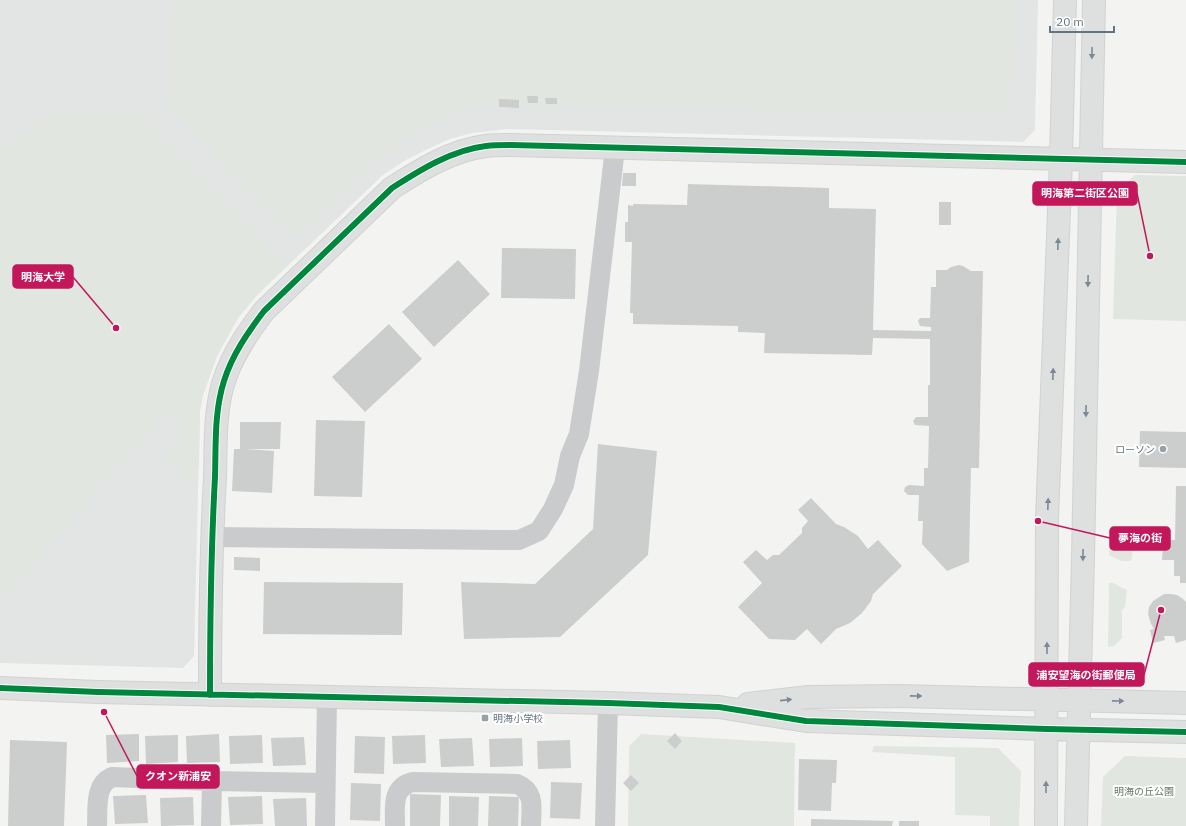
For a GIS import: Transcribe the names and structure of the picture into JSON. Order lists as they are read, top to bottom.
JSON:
{
  "parks": ["明海の丘公園"],
  "places": {
    "other": [
      "明海第二街区公園",
      "明海大学",
      "ローソン",
      "夢海の街",
      "浦安望海の街郵便局",
      "クオン新浦安"
    ],
    "transit": ["明海小学校"]
  },
  "scale_bar": "20 m"
}
